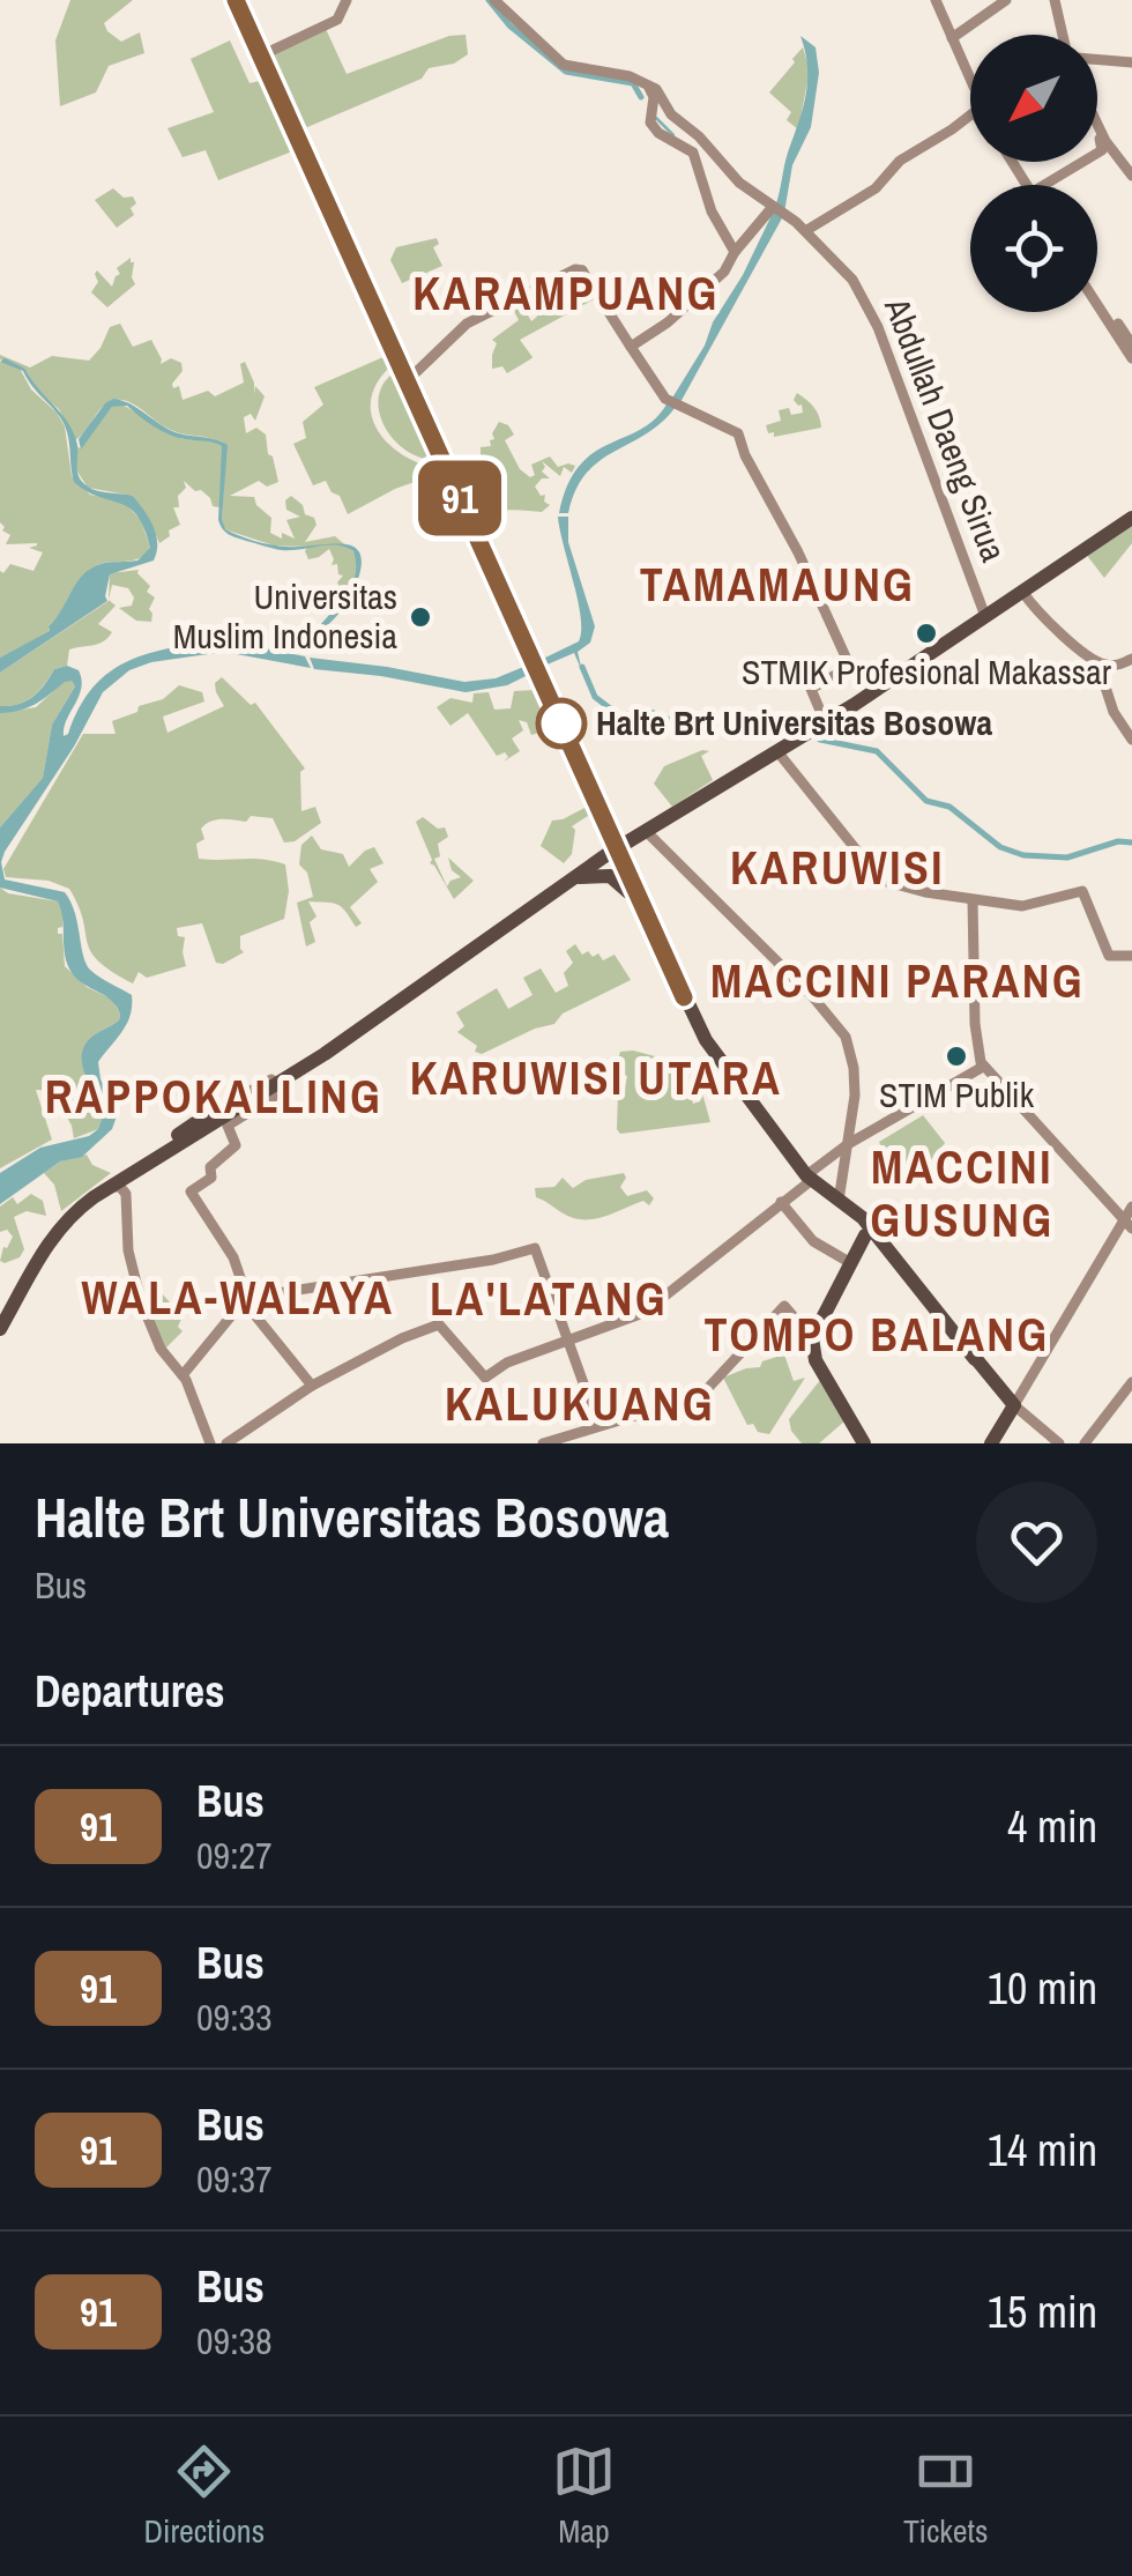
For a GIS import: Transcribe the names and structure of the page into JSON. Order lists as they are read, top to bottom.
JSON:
{
  "streets": {
    "street": ["Abdullah Daeng Sirua"]
  },
  "districts": [
    "KARAMPUANG",
    "TAMAMAUNG",
    "KARUWISI",
    "MACCINI PARANG",
    "KARUWISI UTARA",
    "RAPPOKALLING",
    "MACCINI GUSUNG",
    "WALA-WALAYA",
    "LA'LATANG",
    "TOMPO BALANG",
    "KALUKUANG"
  ],
  "places": [
    "Universitas Muslim Indonesia",
    "STMIK Profesional Makassar",
    "Halte Brt Universitas Bosowa",
    "STIM Publik"
  ],
  "lines": ["bus line 91"],
  "north": "bottom left",
  "page": {
    "on_map": "91",
    "heading": [
      ["Halte Brt Universitas Bosowa", "Bus"],
      "Departures"
    ],
    "list": [
      {
        "mark": "91",
        "name": "Bus",
        "note": "09:27",
        "value": "4 min"
      },
      {
        "mark": "91",
        "name": "Bus",
        "note": "09:33",
        "value": "10 min"
      },
      {
        "mark": "91",
        "name": "Bus",
        "note": "09:37",
        "value": "14 min"
      },
      {
        "mark": "91",
        "name": "Bus",
        "note": "09:38",
        "value": "15 min"
      }
    ],
    "tabs": ["Directions", "Map", "Tickets"]
  }
}
